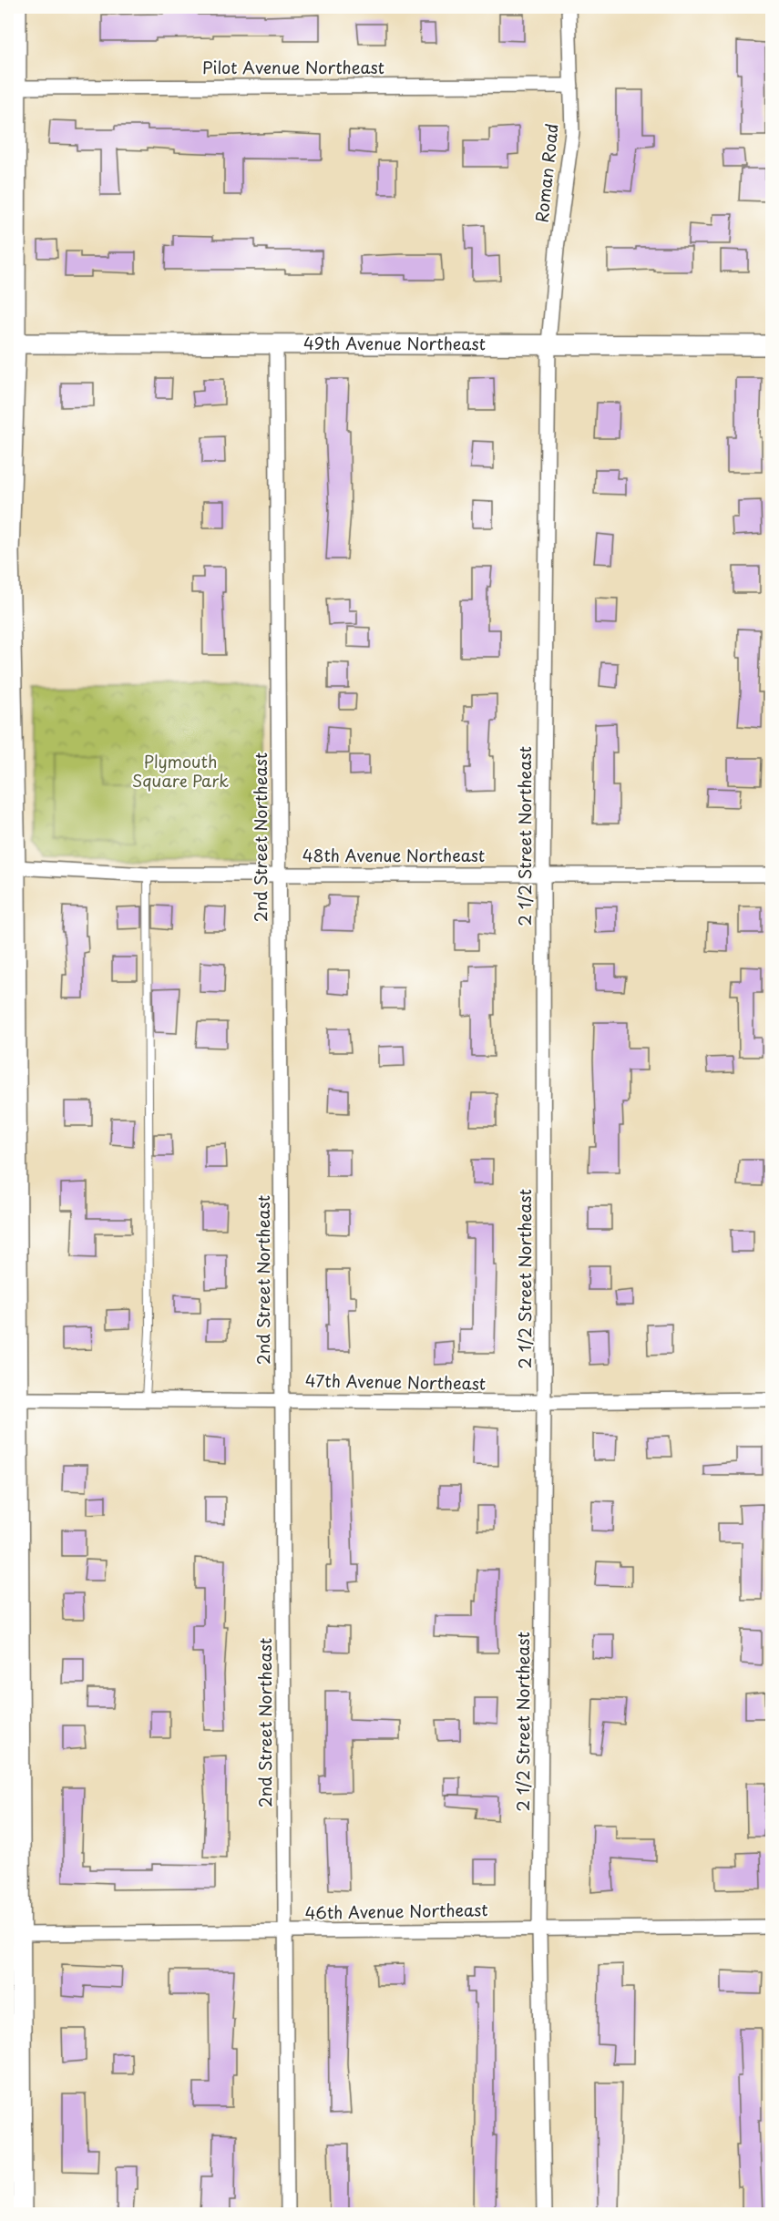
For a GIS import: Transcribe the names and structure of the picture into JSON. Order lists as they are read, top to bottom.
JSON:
{
  "streets": {
    "street": [
      "Pilot Avenue Northeast",
      "Roman Road",
      "49th Avenue Northeast",
      "2 1/2 Street Northeast",
      "2nd Street Northeast",
      "48th Avenue Northeast",
      "47th Avenue Northeast",
      "46th Avenue Northeast"
    ]
  },
  "crossings": [
    ["Pilot Avenue Northeast", "Roman Road"],
    ["Roman Road", "49th Avenue Northeast"],
    ["Roman Road", "2 1/2 Street Northeast"],
    ["49th Avenue Northeast", "2 1/2 Street Northeast"],
    ["49th Avenue Northeast", "2nd Street Northeast"],
    ["2 1/2 Street Northeast", "48th Avenue Northeast"],
    ["2 1/2 Street Northeast", "47th Avenue Northeast"],
    ["2 1/2 Street Northeast", "46th Avenue Northeast"],
    ["2nd Street Northeast", "48th Avenue Northeast"],
    ["2nd Street Northeast", "47th Avenue Northeast"],
    ["2nd Street Northeast", "46th Avenue Northeast"]
  ],
  "parks": ["Plymouth Square Park"]
}
